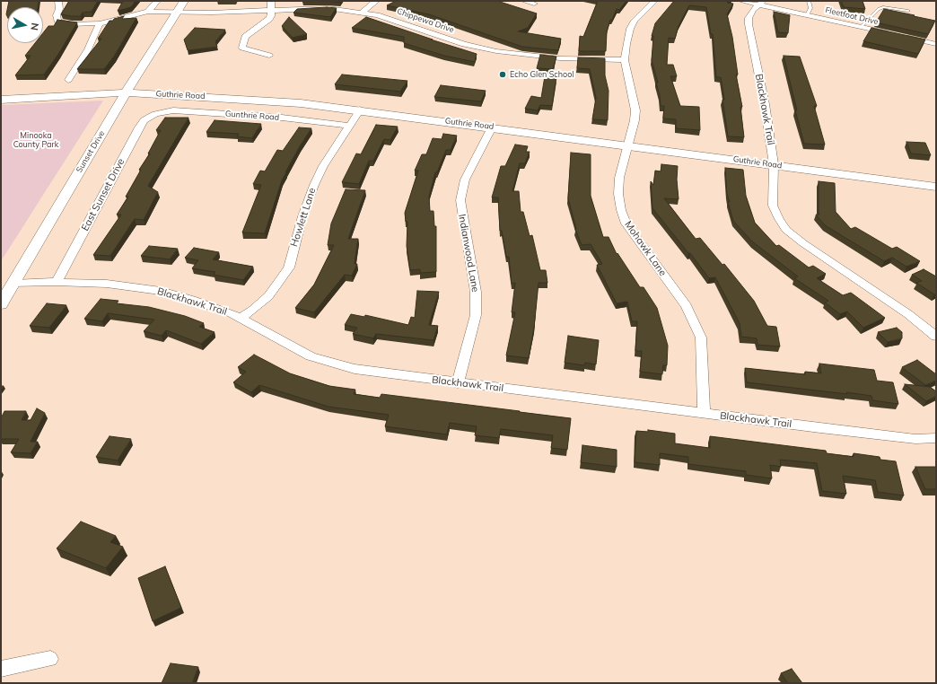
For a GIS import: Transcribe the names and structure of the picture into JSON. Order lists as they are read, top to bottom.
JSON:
{
  "streets": {
    "street": [
      "Fleetfoot Drive",
      "Chippewa Drive",
      "Guthrie Road",
      "Blackhawk Trail",
      "Gunthrie Road",
      "Sunset Drive",
      "East Sunset Drive",
      "Howlett Lane",
      "Mohawk Lane",
      "Indianwood Lane"
    ]
  },
  "crossings": [
    ["Fleetfoot Drive", "Blackhawk Trail"],
    ["Chippewa Drive", "Sunset Drive"],
    ["Chippewa Drive", "Mohawk Lane"],
    ["Guthrie Road", "Blackhawk Trail"],
    ["Guthrie Road", "Sunset Drive"],
    ["Guthrie Road", "Howlett Lane"],
    ["Guthrie Road", "Mohawk Lane"],
    ["Guthrie Road", "Indianwood Lane"],
    ["Blackhawk Trail", "Sunset Drive"],
    ["Blackhawk Trail", "East Sunset Drive"],
    ["Blackhawk Trail", "Howlett Lane"],
    ["Blackhawk Trail", "Mohawk Lane"],
    ["Blackhawk Trail", "Indianwood Lane"],
    ["Gunthrie Road", "East Sunset Drive"],
    ["Gunthrie Road", "Howlett Lane"]
  ],
  "parks": ["Minooka County Park"],
  "places": ["Echo Glen School"],
  "north": "right"
}
